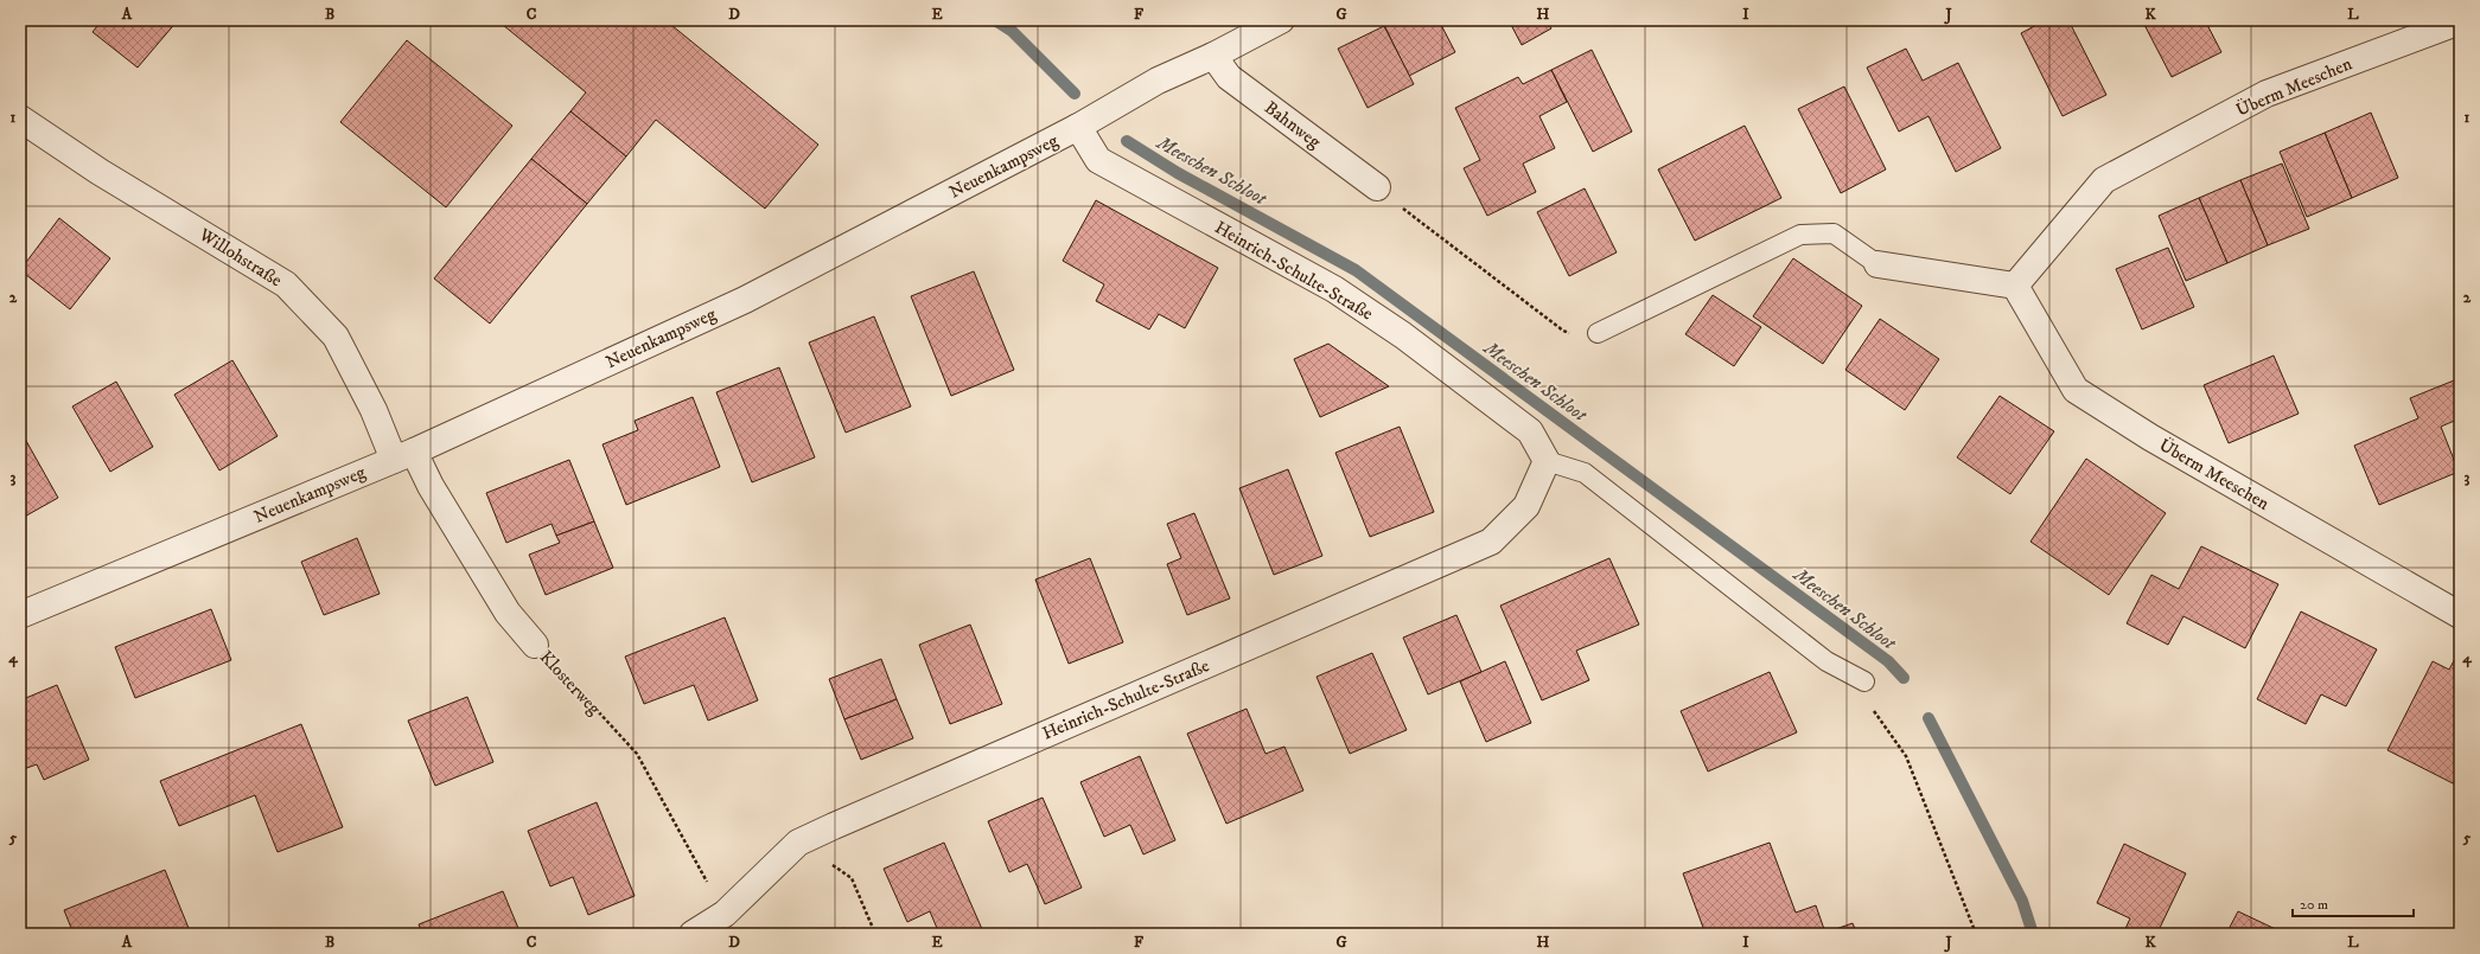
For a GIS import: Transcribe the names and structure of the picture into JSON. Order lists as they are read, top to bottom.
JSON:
{
  "streets": {
    "street": [
      "Überm Meeschen",
      "Bahnweg",
      "Neuenkampsweg",
      "Willohstraße",
      "Heinrich-Schulte-Straße",
      "Klosterweg"
    ]
  },
  "crossings": [
    ["Bahnweg", "Neuenkampsweg"],
    ["Neuenkampsweg", "Willohstraße"],
    ["Neuenkampsweg", "Heinrich-Schulte-Straße"],
    ["Neuenkampsweg", "Klosterweg"],
    ["Willohstraße", "Klosterweg"],
    ["Heinrich-Schulte-Straße", "Klosterweg"]
  ],
  "water": ["Meeschen Schloot"],
  "scale_bar": "20 m",
  "grid": {
    "columns": [
      "A",
      "B",
      "C",
      "D",
      "E",
      "F",
      "G",
      "H",
      "I",
      "J",
      "K",
      "L"
    ],
    "rows": [
      "1",
      "2",
      "3",
      "4",
      "5"
    ]
  }
}
